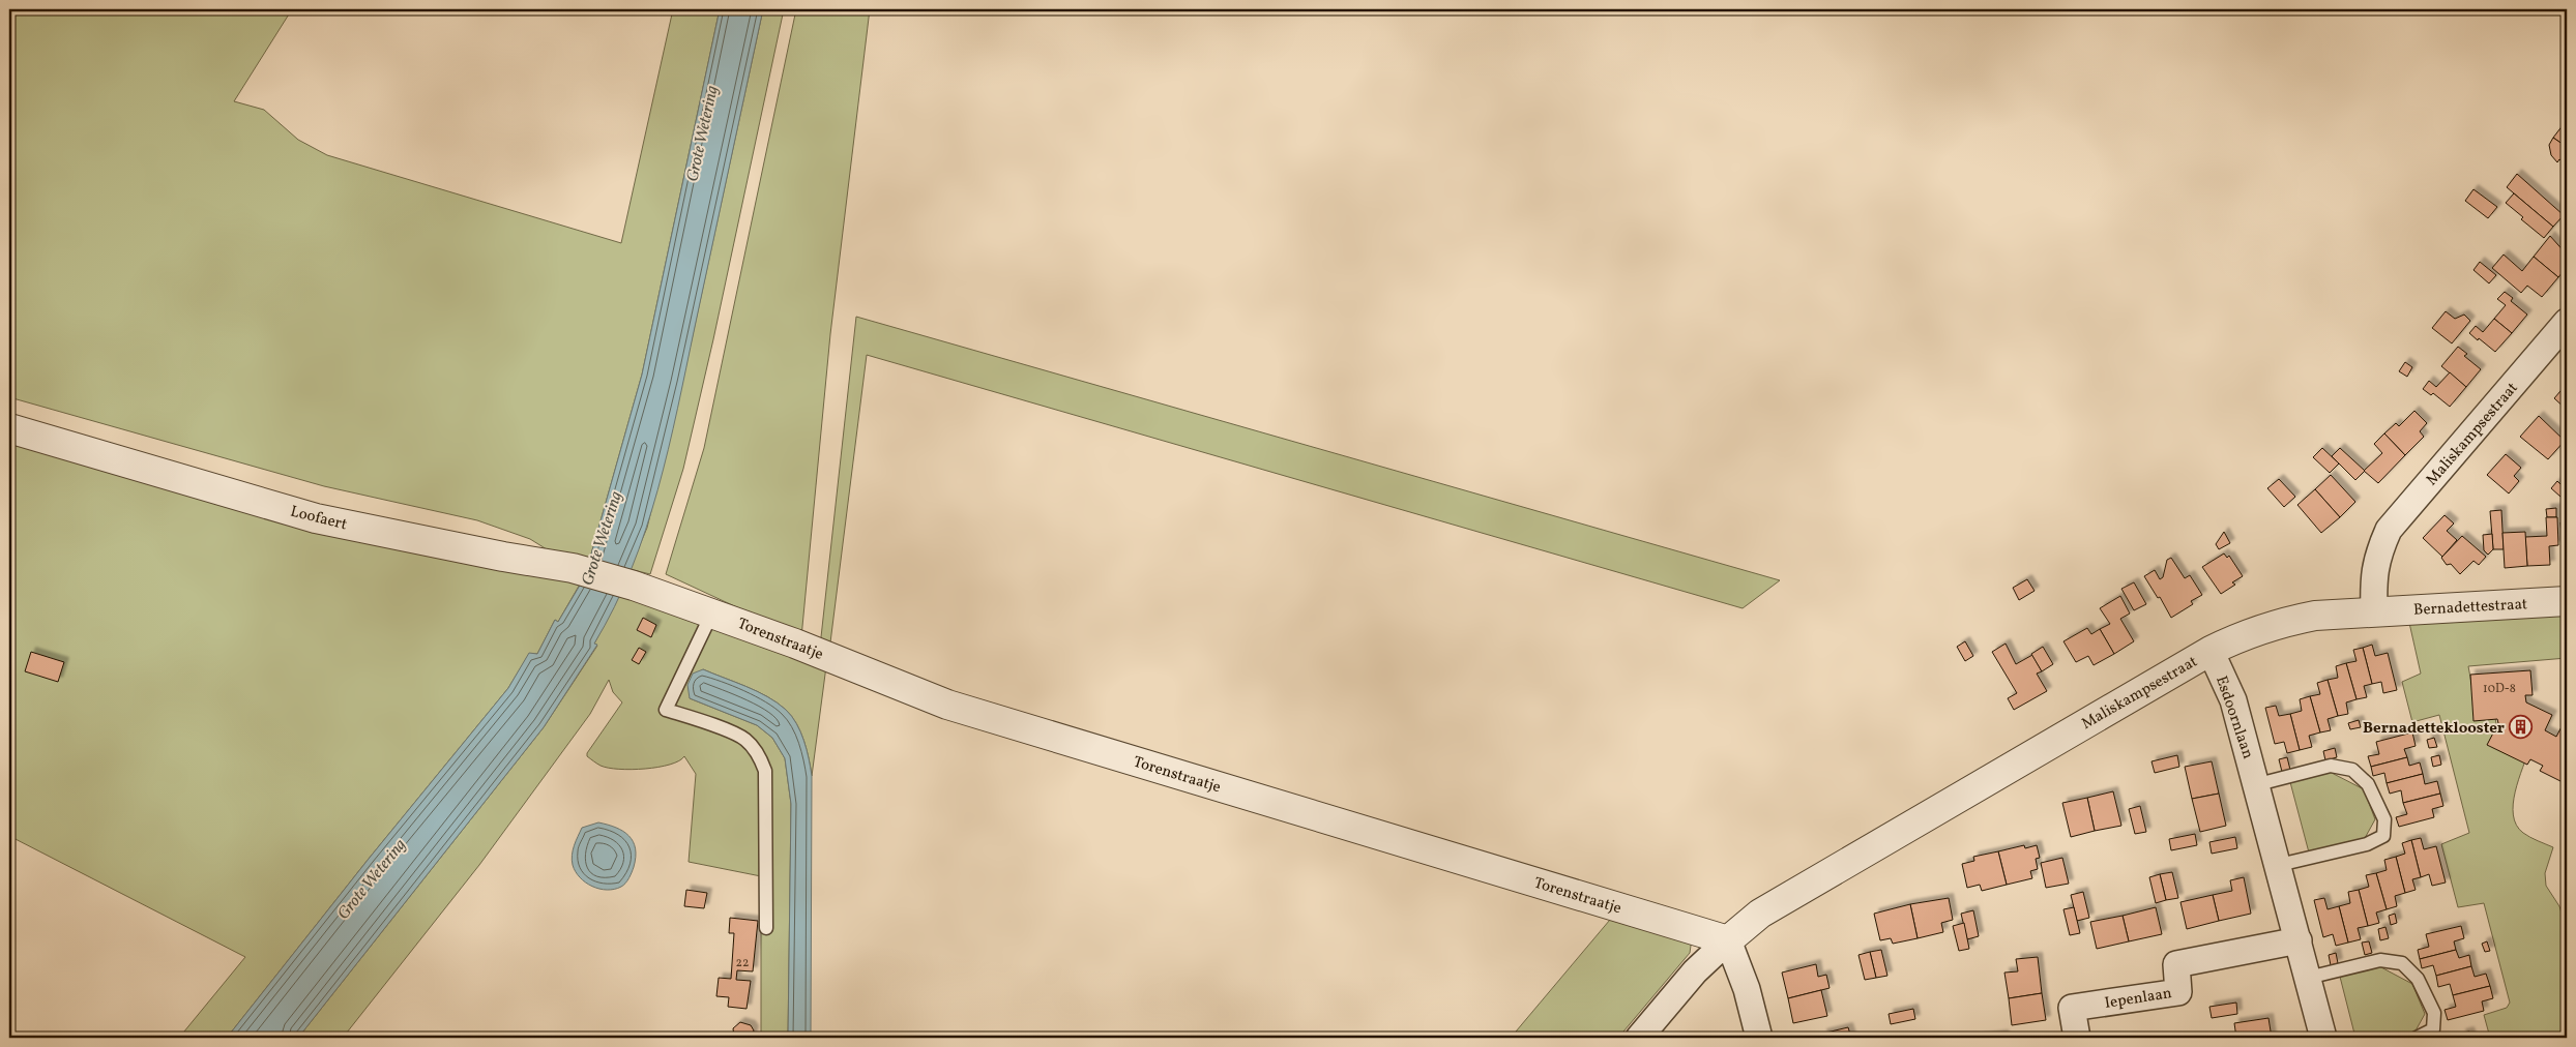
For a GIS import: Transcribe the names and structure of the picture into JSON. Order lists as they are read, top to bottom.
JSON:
{
  "streets": {
    "street": [
      "Maliskampsestraat",
      "Loofaert",
      "Bernadettestraat",
      "Torenstraatje",
      "Esdoornlaan",
      "Iepenlaan"
    ]
  },
  "crossings": [
    ["Maliskampsestraat", "Bernadettestraat"],
    ["Maliskampsestraat", "Torenstraatje"],
    ["Maliskampsestraat", "Esdoornlaan"],
    ["Loofaert", "Torenstraatje"],
    ["Esdoornlaan", "Iepenlaan"]
  ],
  "water": ["Grote Wetering"],
  "places": {
    "building": ["Bernadetteklooster"]
  },
  "house_numbers": ["10D-8", "22"]
}
